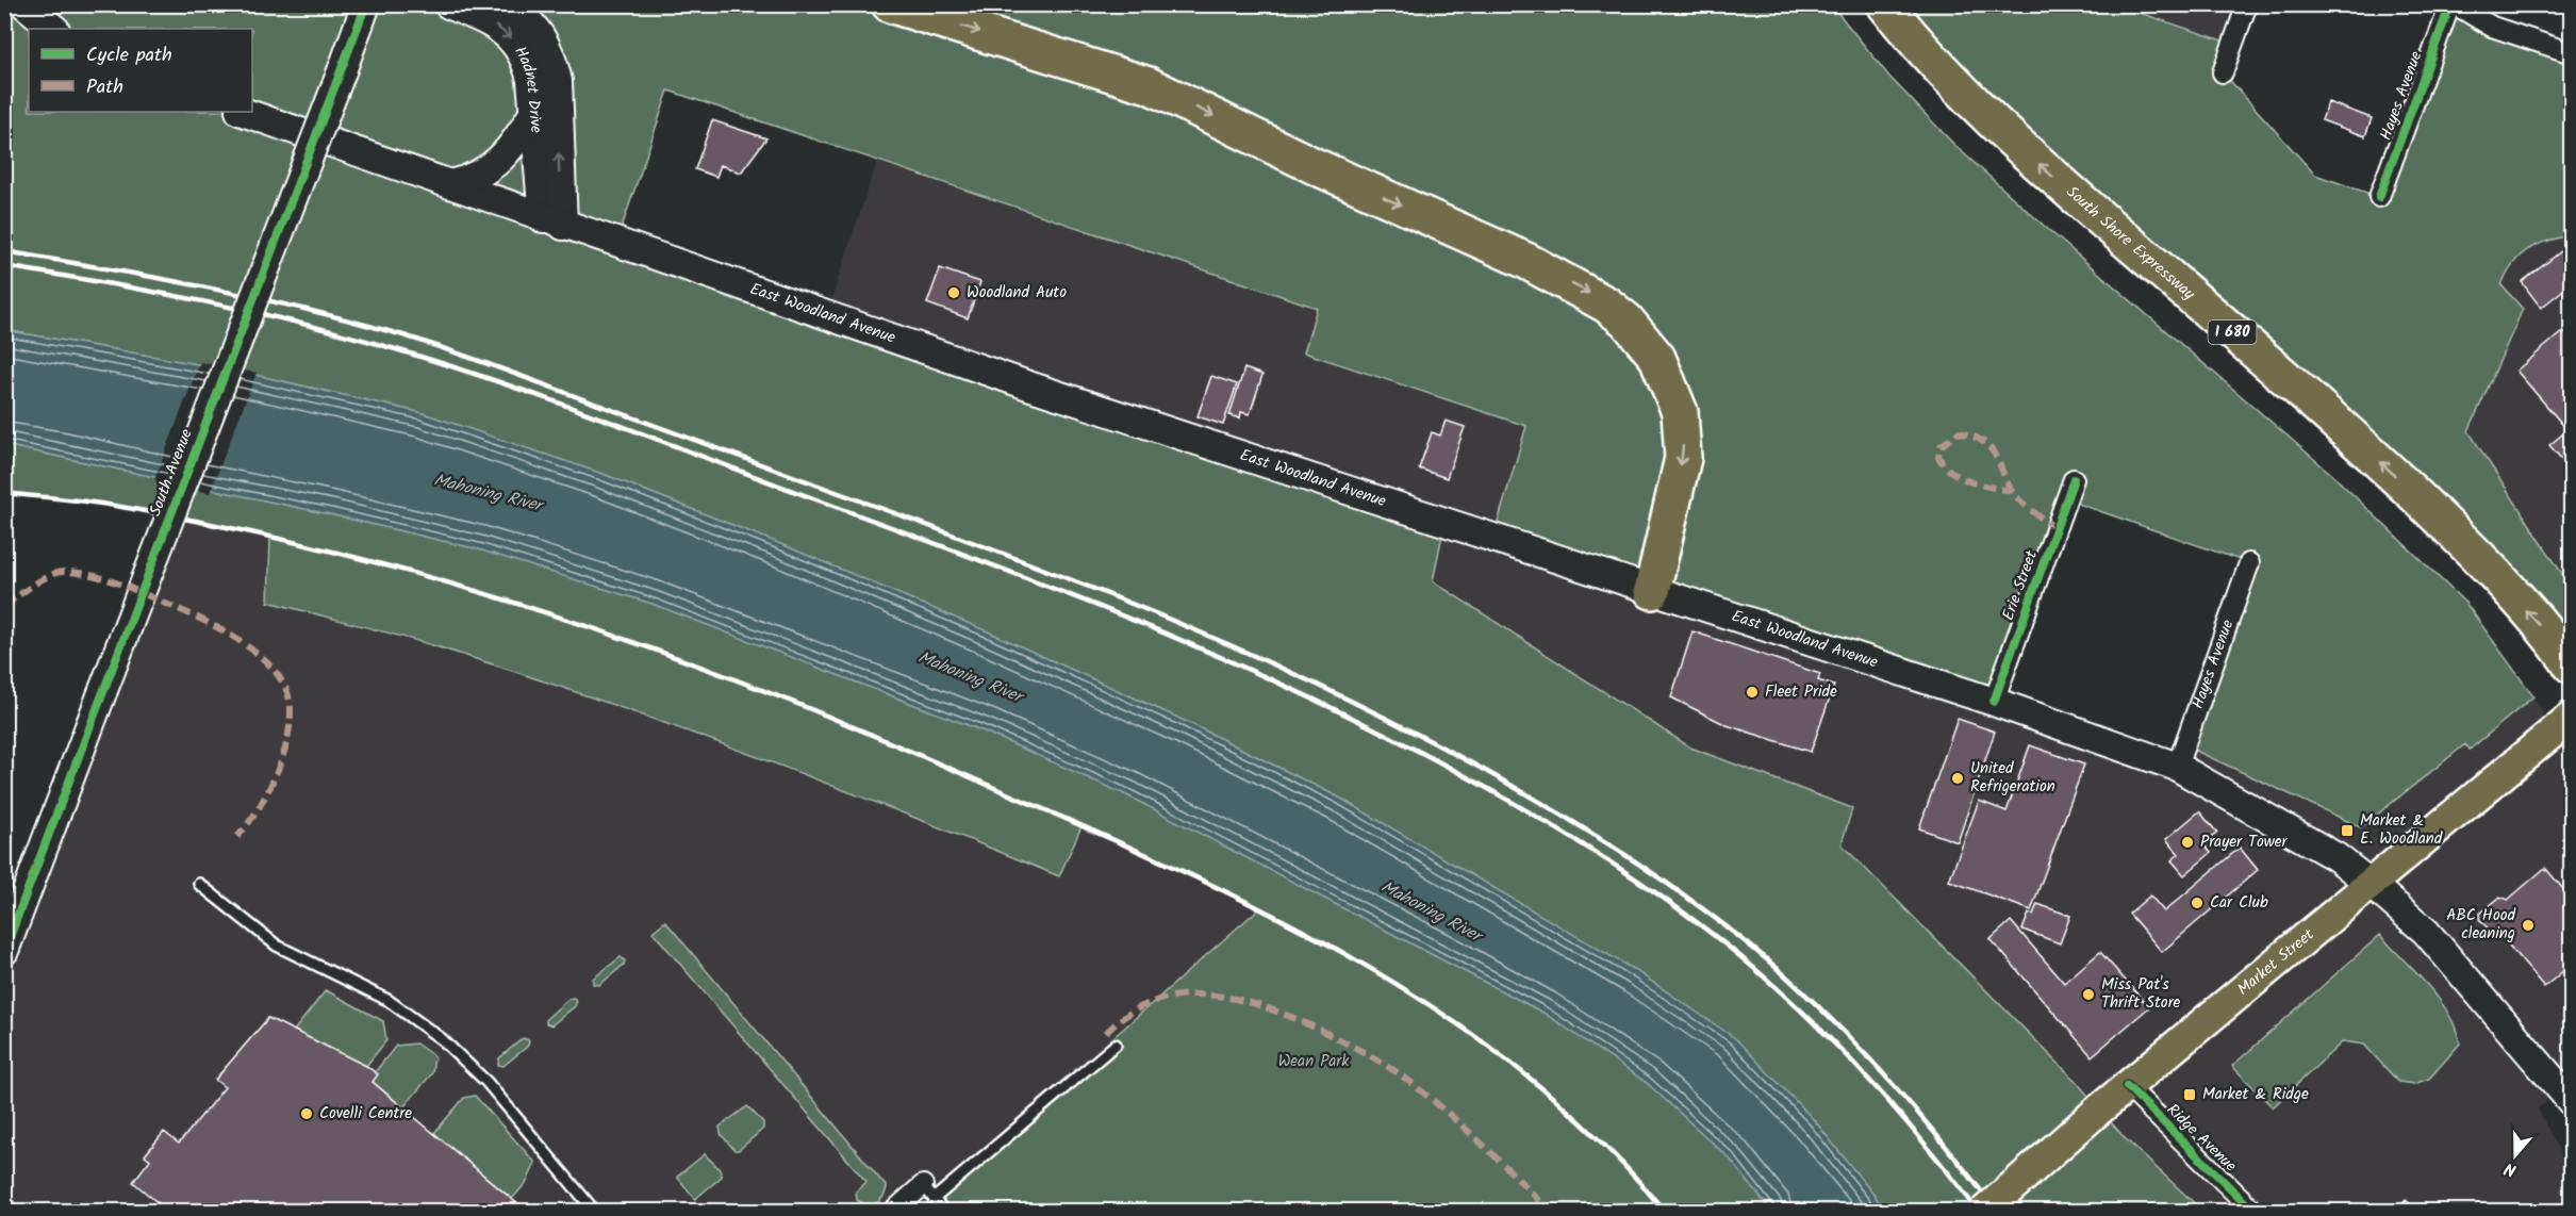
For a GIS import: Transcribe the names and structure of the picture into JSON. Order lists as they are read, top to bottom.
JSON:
{
  "streets": {
    "highway": ["South Shore Expressway", "I 680"],
    "main road": [
      "Hadnet Drive",
      "East Woodland Avenue",
      "South Avenue",
      "Market Street"
    ],
    "street": ["Hayes Avenue", "Erie Street", "Ridge Avenue"]
  },
  "crossings": [
    ["Hadnet Drive", "East Woodland Avenue"],
    ["Hayes Avenue", "East Woodland Avenue"],
    ["East Woodland Avenue", "Erie Street"],
    ["East Woodland Avenue", "Market Street"],
    ["Market Street", "Ridge Avenue"]
  ],
  "one_way": ["South Shore Expressway"],
  "water": ["Mahoning River"],
  "parks": ["Wean Park"],
  "places": {
    "other": [
      "Woodland Auto",
      "Fleet Pride",
      "United Refrigeration",
      "Prayer Tower",
      "Car Club",
      "ABC Hood cleaning",
      "Miss Pat's Thrift Store",
      "Covelli Centre"
    ],
    "transit": ["Market & E. Woodland", "Market & Ridge"]
  },
  "legend": ["Cycle path", "Path"],
  "north": "bottom"
}
